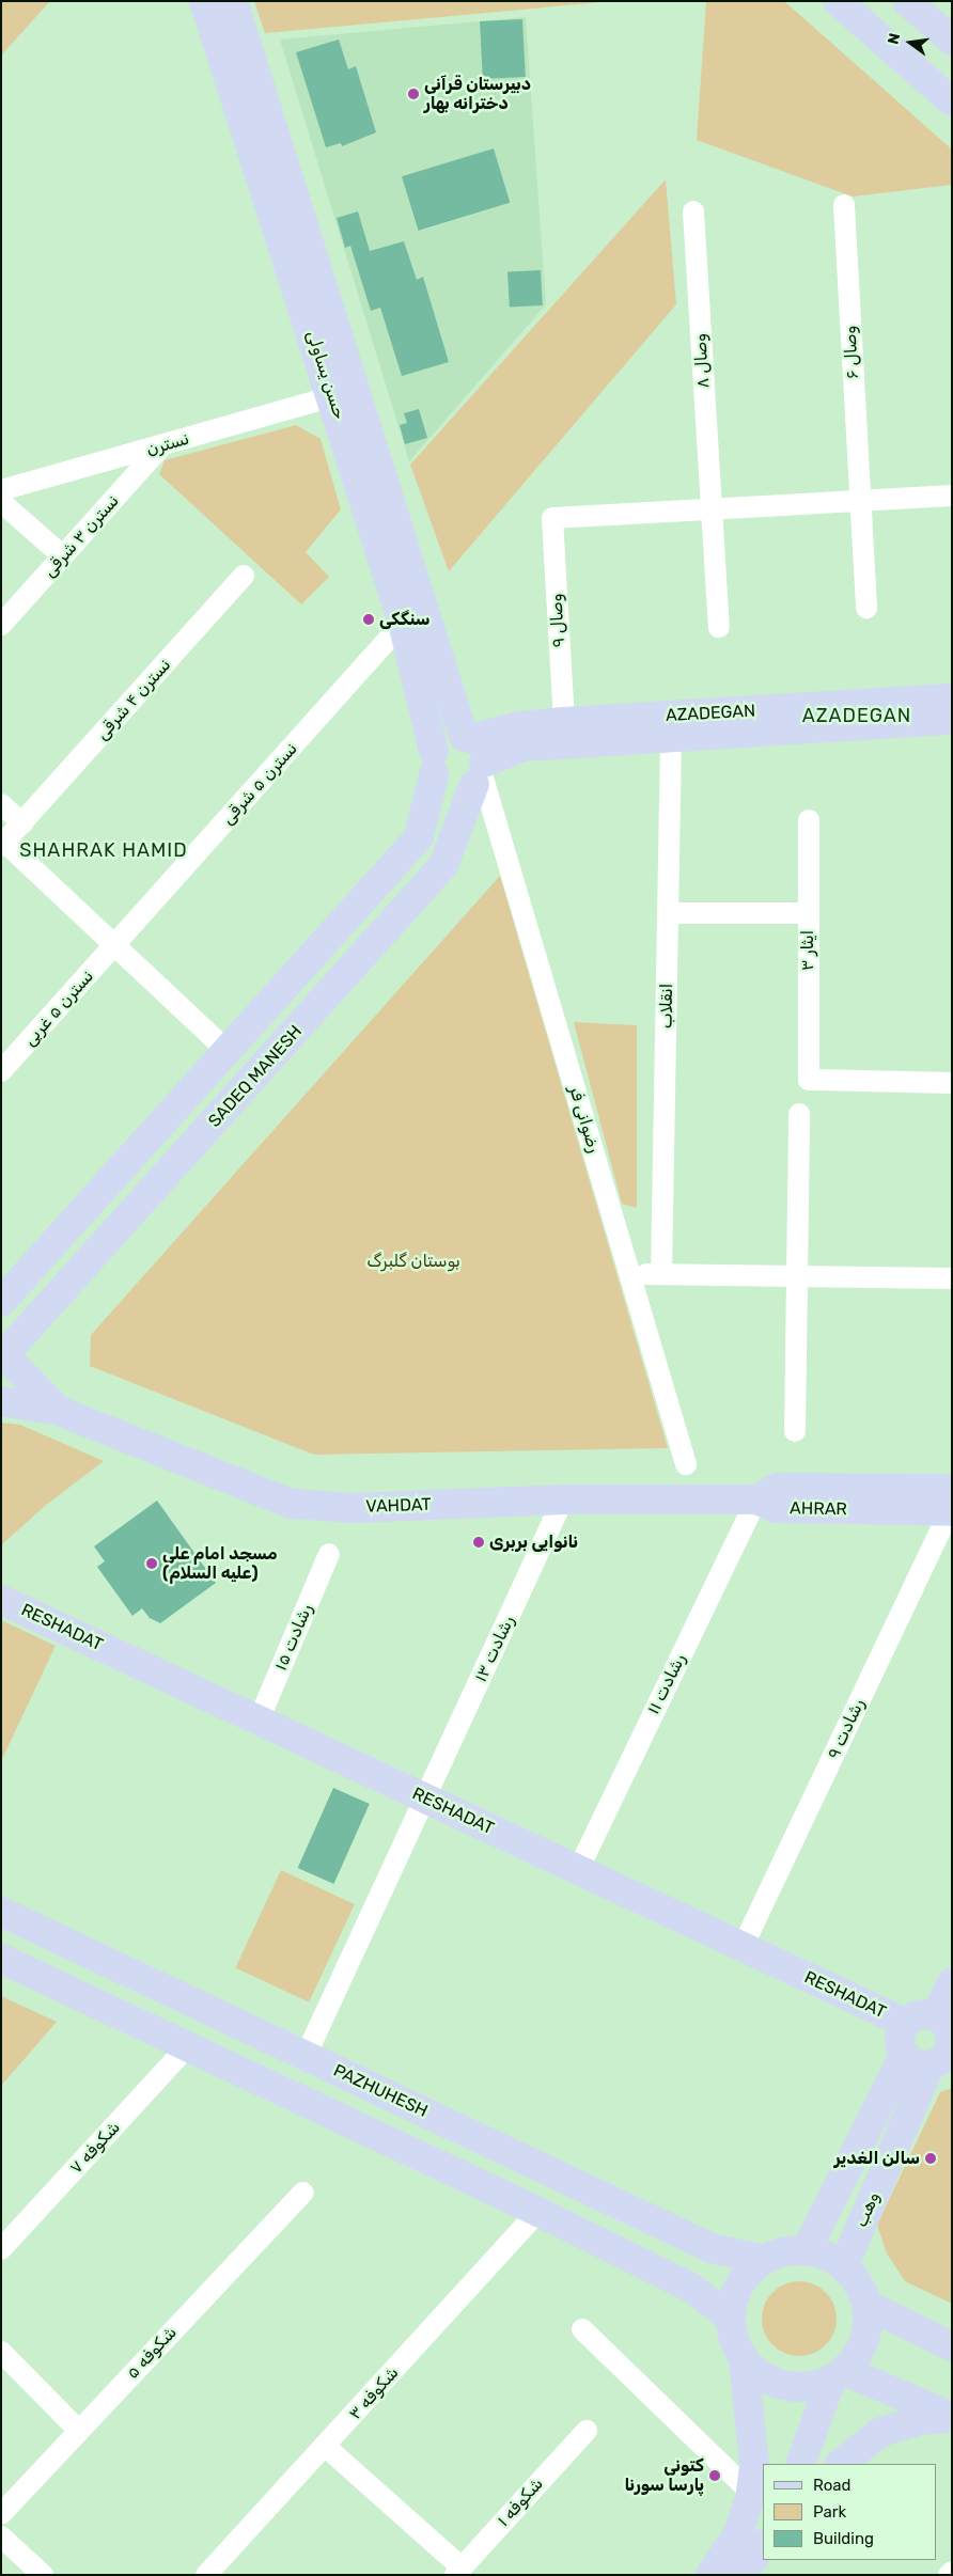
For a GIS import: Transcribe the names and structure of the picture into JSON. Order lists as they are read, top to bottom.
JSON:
{
  "streets": {
    "street": [
      "وصال ۶",
      "وصال ۸",
      "حسن یساولی",
      "نسترن",
      "نسترن ۳ شرقی",
      "وصال ۹",
      "نسترن ۴ شرقی",
      "AZADEGAN",
      "نسترن ۵ شرقی",
      "ایثار ۳",
      "انقلاب",
      "نسترن ۵ غربی",
      "SADEQ MANESH",
      "رضوانی فر",
      "VAHDAT",
      "AHRAR",
      "RESHADAT",
      "رشادت ۱۵",
      "رشادت ۱۳",
      "رشادت ۱۱",
      "رشادت ۹",
      "PAZHUHESH",
      "شکوفه ۷",
      "وهب",
      "شکوفه ۵",
      "شکوفه ۳",
      "شکوفه ۱"
    ]
  },
  "crossings": [
    ["وصال ۸", "وصال ۹"],
    ["حسن یساولی", "نسترن"],
    ["حسن یساولی", "AZADEGAN"],
    ["حسن یساولی", "نسترن ۵ شرقی"],
    ["حسن یساولی", "SADEQ MANESH"],
    ["حسن یساولی", "رضوانی فر"],
    ["نسترن", "نسترن ۳ شرقی"],
    ["وصال ۹", "AZADEGAN"],
    ["AZADEGAN", "انقلاب"],
    ["AZADEGAN", "SADEQ MANESH"],
    ["AZADEGAN", "رضوانی فر"],
    ["نسترن ۵ شرقی", "نسترن ۵ غربی"],
    ["SADEQ MANESH", "رضوانی فر"],
    ["SADEQ MANESH", "VAHDAT"],
    ["VAHDAT", "AHRAR"],
    ["VAHDAT", "رشادت ۱۳"],
    ["VAHDAT", "رشادت ۱۱"],
    ["AHRAR", "رشادت ۱۱"],
    ["AHRAR", "رشادت ۹"],
    ["RESHADAT", "رشادت ۱۵"],
    ["RESHADAT", "رشادت ۱۳"],
    ["RESHADAT", "رشادت ۱۱"],
    ["RESHADAT", "رشادت ۹"],
    ["رشادت ۱۳", "PAZHUHESH"],
    ["PAZHUHESH", "وهب"]
  ],
  "districts": ["AZADEGAN", "SHAHRAK HAMID"],
  "parks": ["بوستان گلبرگ"],
  "places": [
    "دبیرستان قرآنی دخترانه بهار",
    "سنگکی",
    "نانوایی بربری",
    "مسجد امام علی (علیه السلام)",
    "سالن الغدیر",
    "کتونی پارسا سورنا"
  ],
  "legend": ["Road", "Park", "Building"],
  "north": "left"
}
